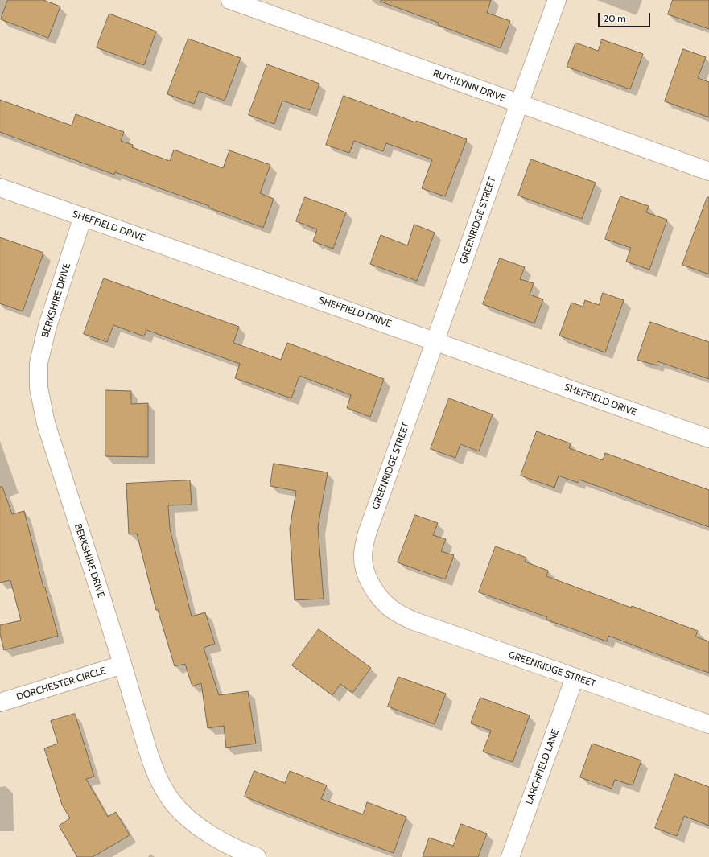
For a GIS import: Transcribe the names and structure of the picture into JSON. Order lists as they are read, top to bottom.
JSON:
{
  "streets": {
    "street": [
      "RUTHLYNN DRIVE",
      "GREENRIDGE STREET",
      "SHEFFIELD DRIVE",
      "BERKSHIRE DRIVE",
      "DORCHESTER CIRCLE",
      "LARCHFIELD LANE"
    ]
  },
  "crossings": [
    ["RUTHLYNN DRIVE", "GREENRIDGE STREET"],
    ["GREENRIDGE STREET", "SHEFFIELD DRIVE"],
    ["GREENRIDGE STREET", "LARCHFIELD LANE"],
    ["SHEFFIELD DRIVE", "BERKSHIRE DRIVE"],
    ["BERKSHIRE DRIVE", "DORCHESTER CIRCLE"]
  ],
  "scale_bar": "20 m"
}
